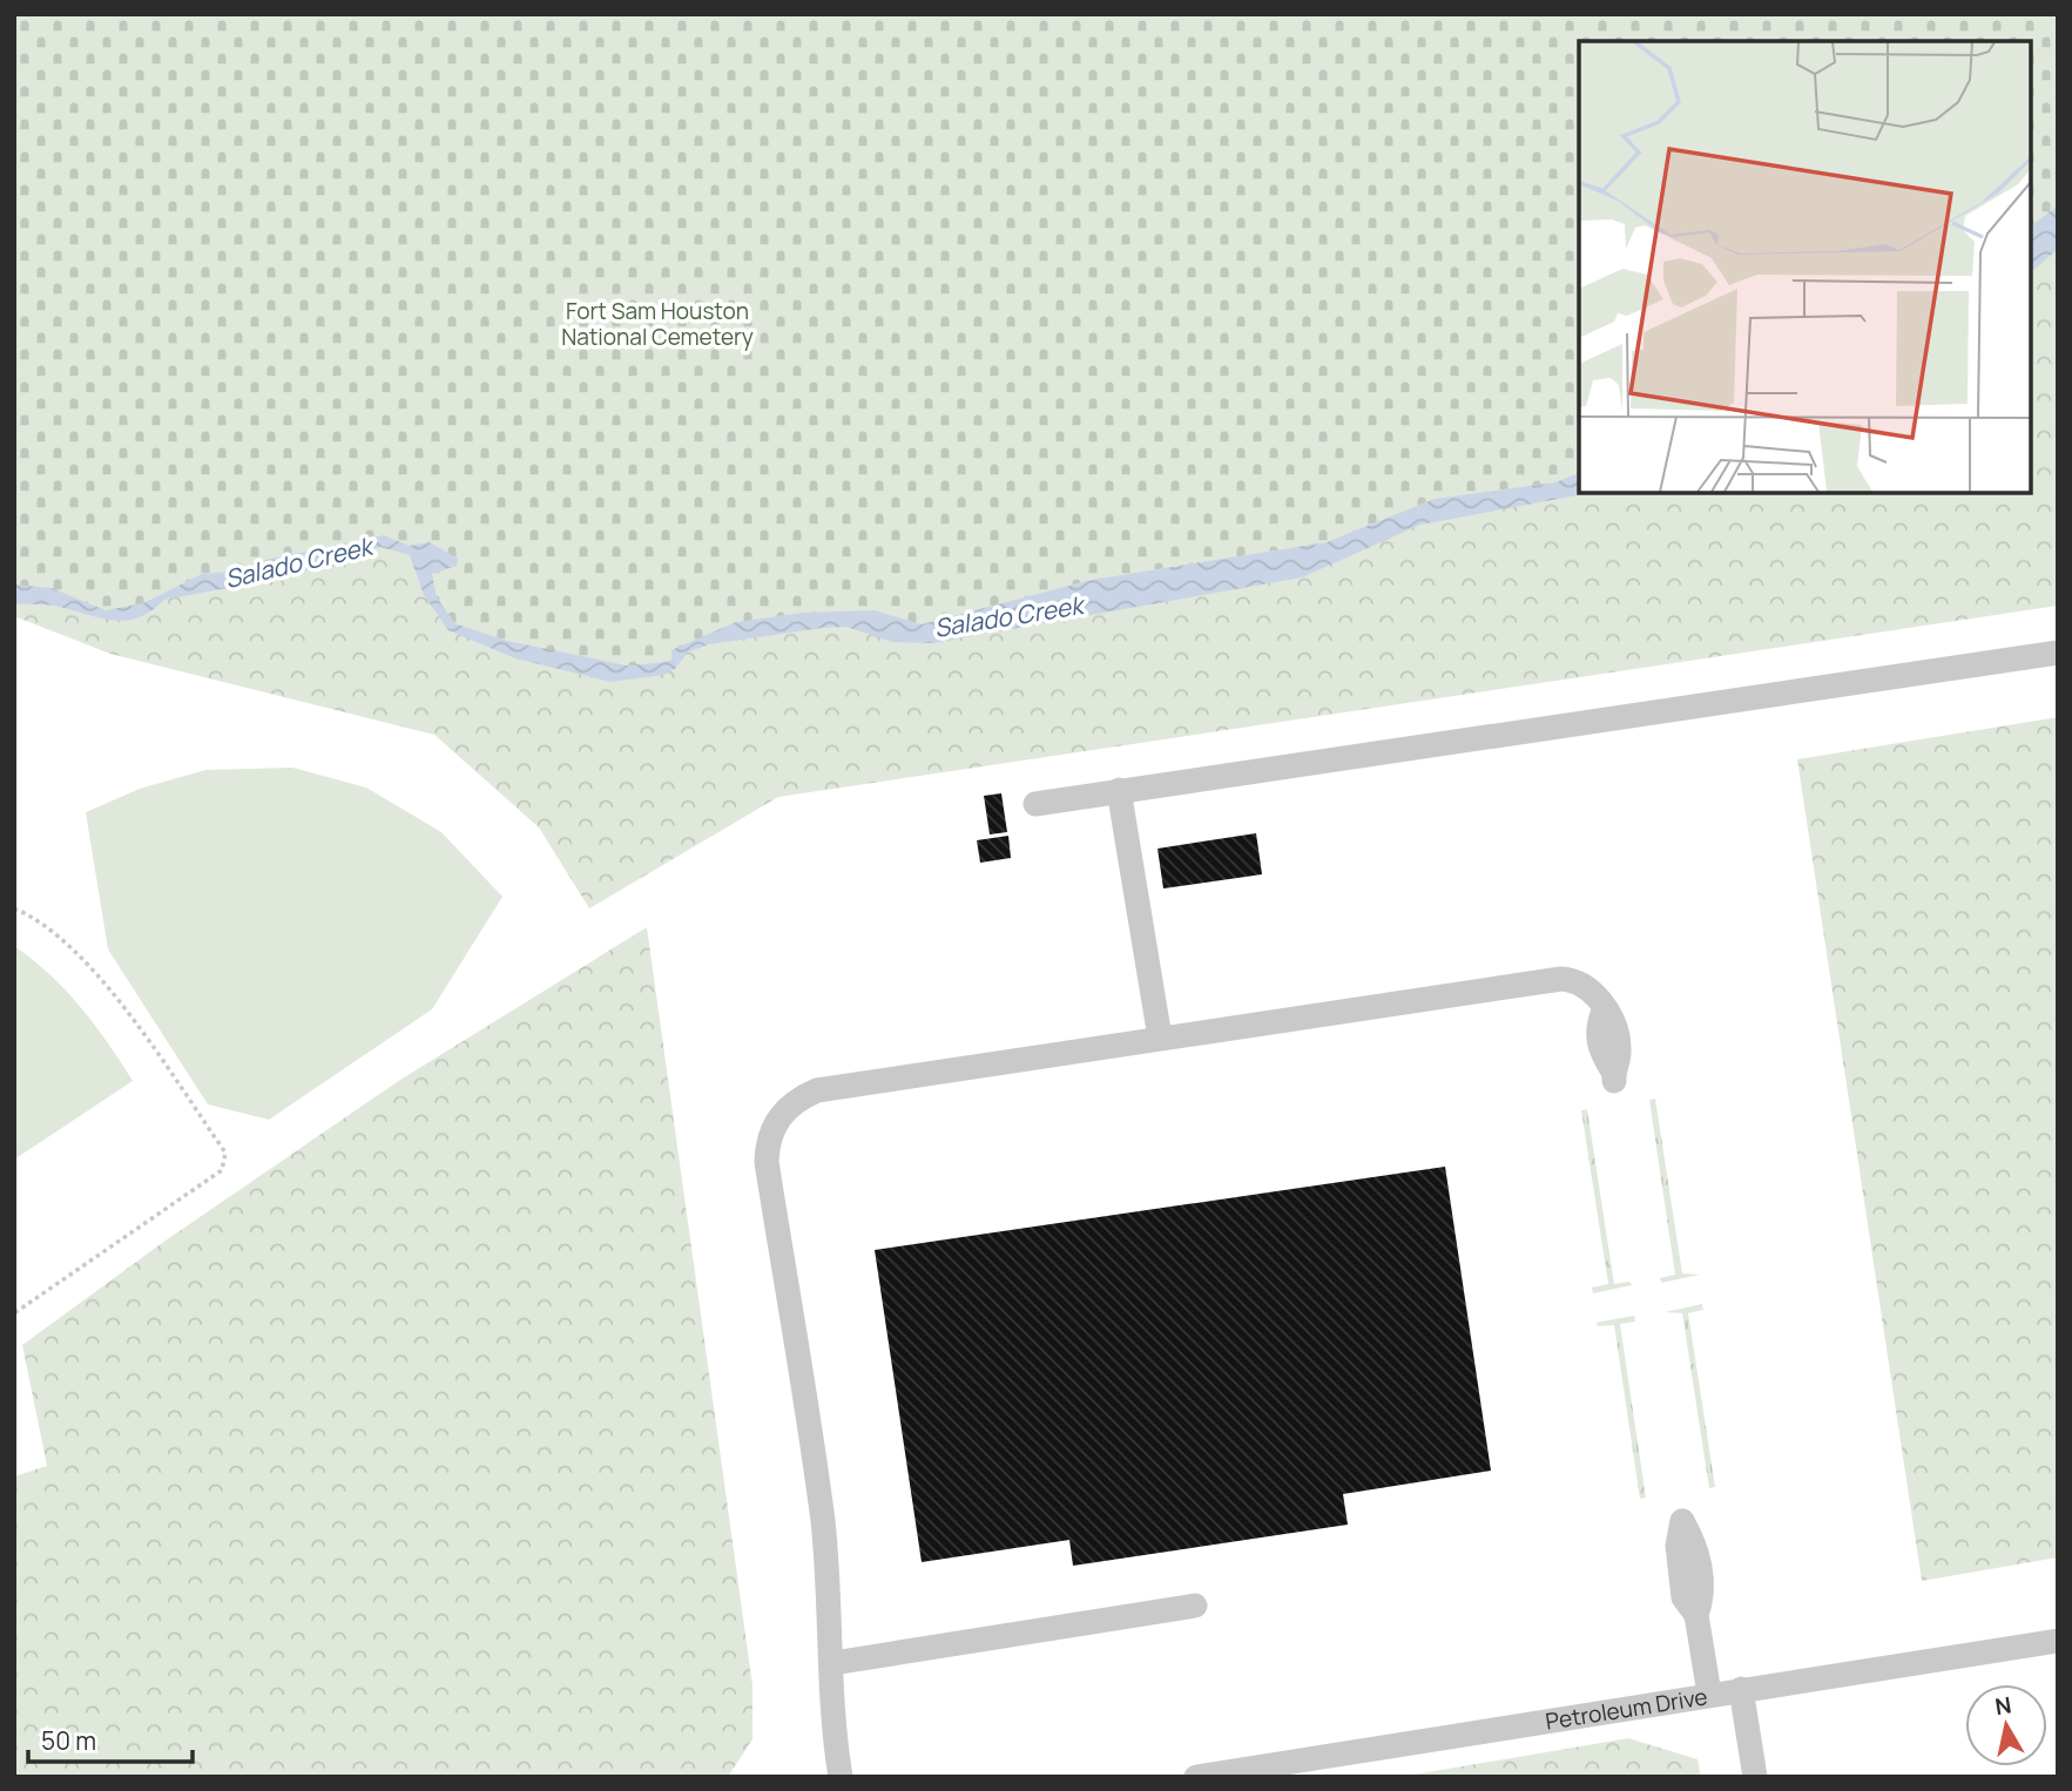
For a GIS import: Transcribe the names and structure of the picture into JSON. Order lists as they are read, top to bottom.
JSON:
{
  "streets": {
    "street": ["Petroleum Drive"]
  },
  "water": ["Salado Creek"],
  "parks": ["Fort Sam Houston National Cemetery"],
  "scale_bar": "50 m",
  "north": "top"
}
